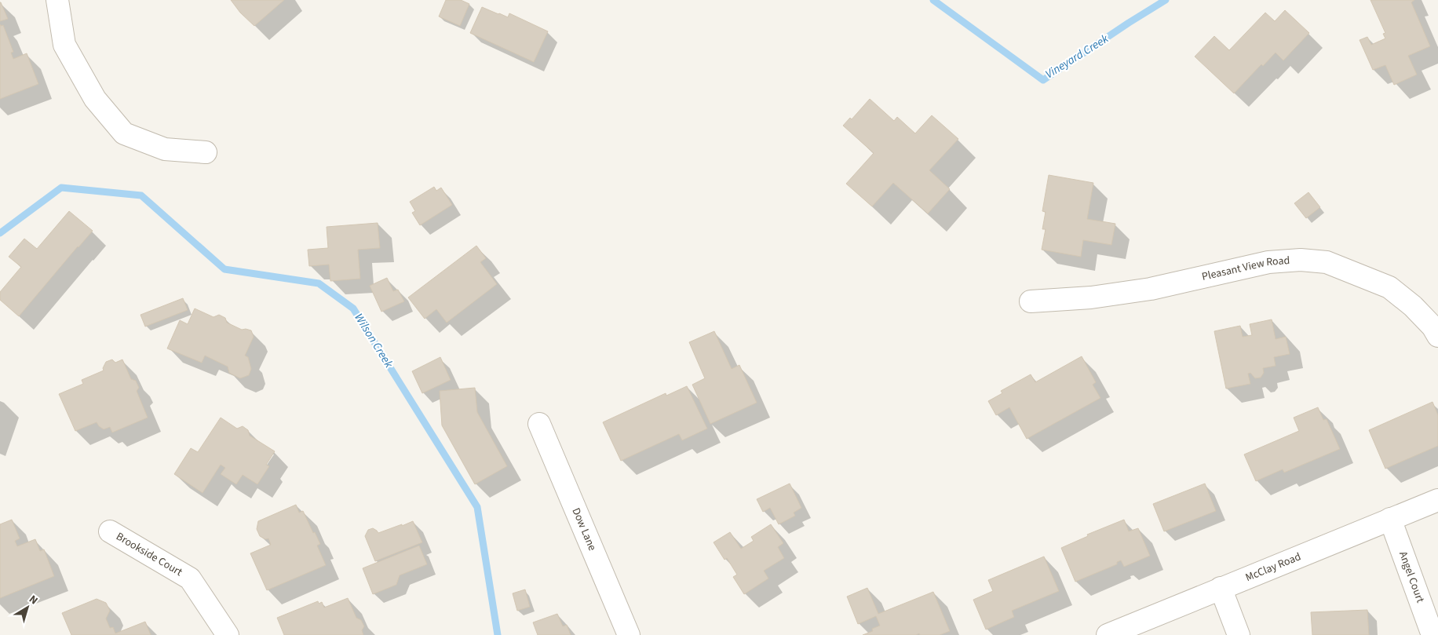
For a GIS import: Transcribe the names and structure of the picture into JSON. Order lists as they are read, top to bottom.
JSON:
{
  "streets": {
    "street": [
      "Pleasant View Road",
      "Dow Lane",
      "Brookside Court",
      "McClay Road",
      "Angel Court"
    ]
  },
  "crossings": [
    ["McClay Road", "Angel Court"]
  ],
  "water": ["Vineyard Creek", "Wilson Creek"],
  "north": "top right"
}
